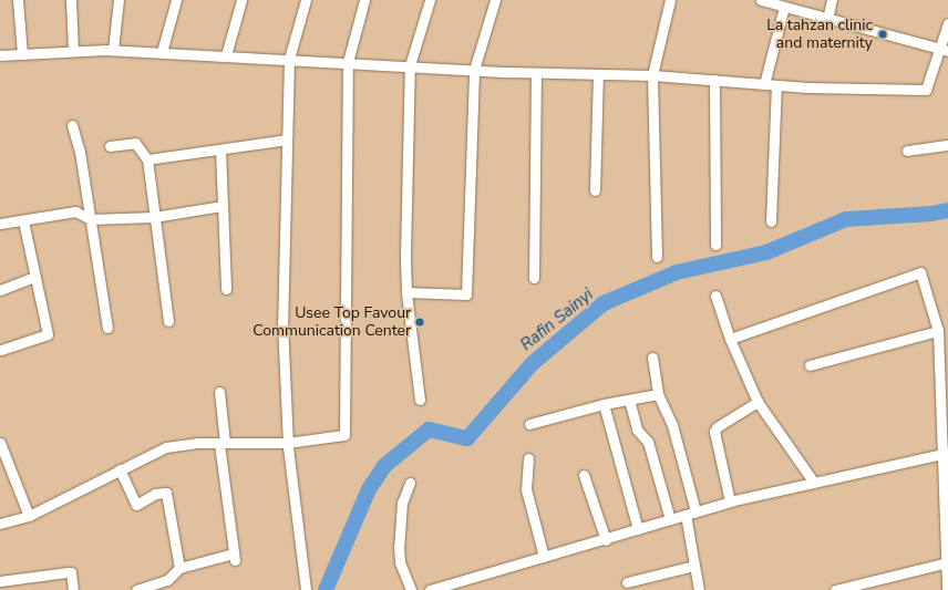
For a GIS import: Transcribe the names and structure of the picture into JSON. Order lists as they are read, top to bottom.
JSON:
{
  "water": ["Rafin Sainyi"],
  "places": ["La tahzan clinic and maternity", "Usee Top Favour Communication Center"]
}
